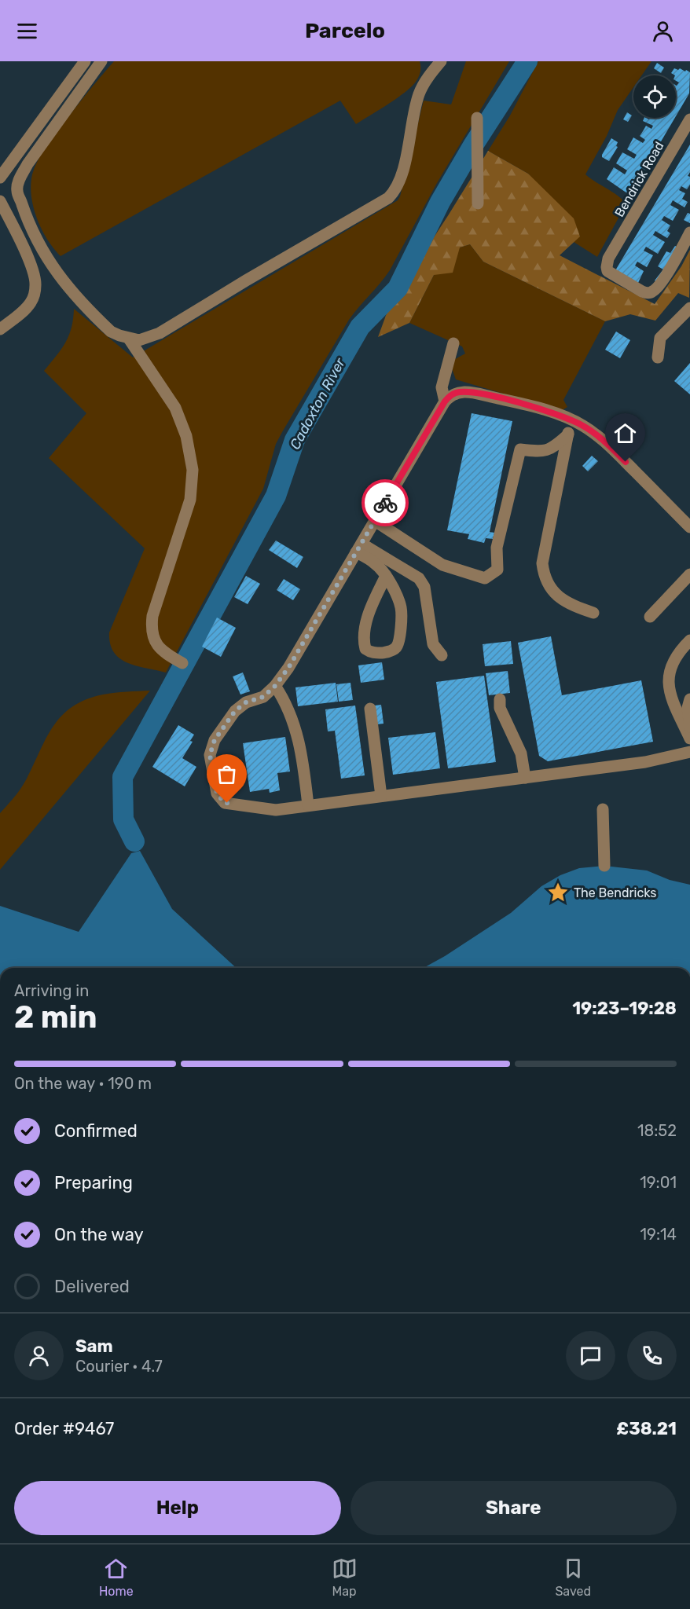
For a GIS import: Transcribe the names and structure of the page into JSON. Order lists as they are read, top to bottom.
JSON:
{
  "streets": {
    "street": ["Bendrick Road"]
  },
  "water": ["Cadoxton River"],
  "places": {
    "place": ["The Bendricks"]
  },
  "page": {
    "header": "Parcelo",
    "heading": ["2 min", "Arriving in", "19:23–19:28"],
    "panel": [
      "Sam",
      "Courier · 4.7",
      "Order #9467",
      "£38.21"
    ],
    "bar": "On the way · 190 m",
    "list": [
      ["Confirmed", "18:52"],
      ["Preparing", "19:01"],
      ["On the way", "19:14"],
      "Delivered"
    ],
    "buttons": ["Help", "Share"],
    "tabs": ["Home", "Map", "Saved"]
  }
}
